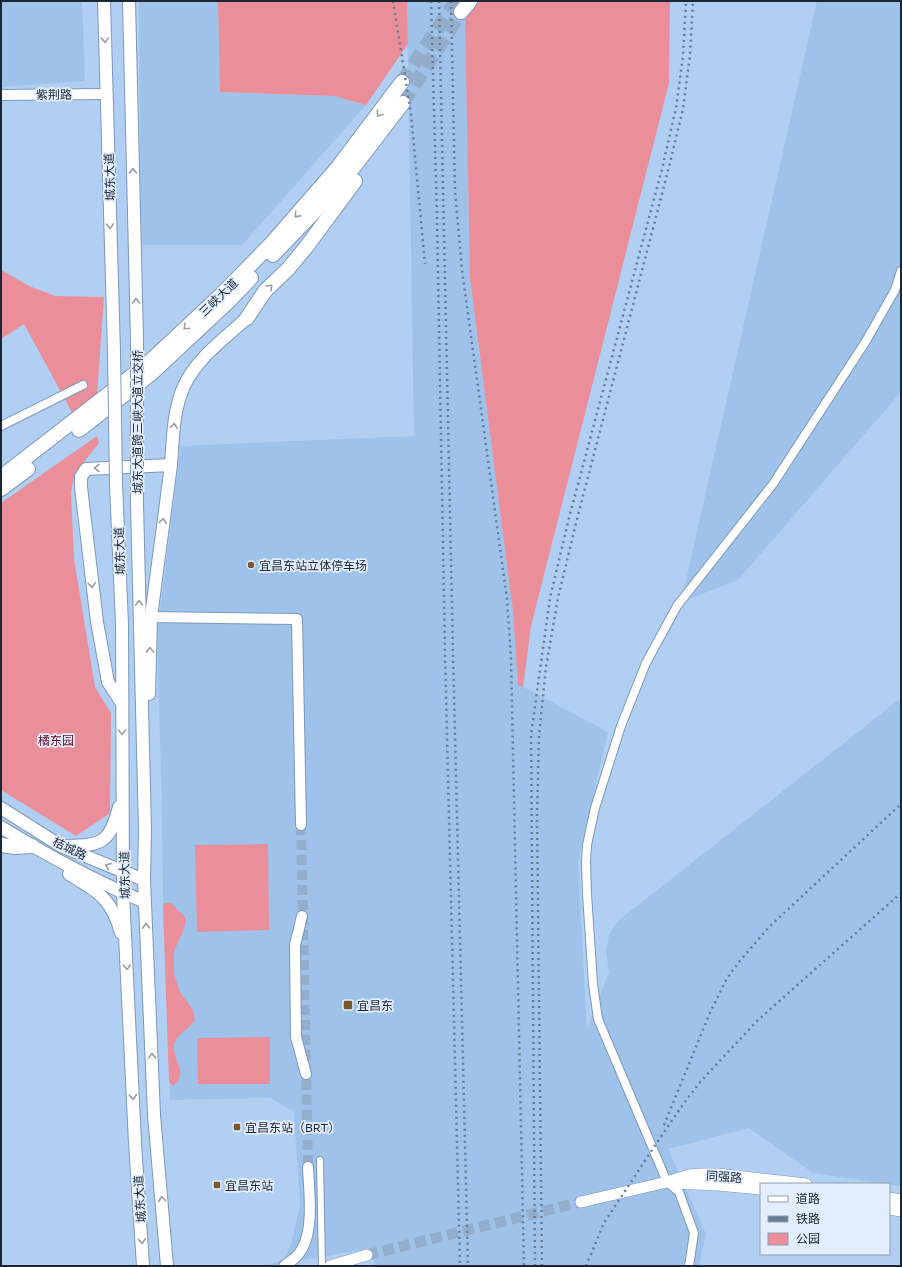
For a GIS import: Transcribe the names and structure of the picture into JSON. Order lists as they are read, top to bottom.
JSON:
{
  "streets": {
    "highway": ["三峡大道"],
    "main road": [
      "城东大道",
      "城东大道跨三峡大道立交桥",
      "桔城路",
      "同强路"
    ],
    "street": ["紫荆路"]
  },
  "crossings": [
    ["紫荆路", "城东大道"],
    ["城东大道", "城东大道跨三峡大道立交桥"],
    ["城东大道", "桔城路"]
  ],
  "parks": ["橘东园"],
  "places": {
    "other": ["宜昌东站立体停车场"],
    "transit": ["宜昌东", "宜昌东站（BRT）", "宜昌东站"]
  },
  "legend": ["道路", "铁路", "公园"]
}
